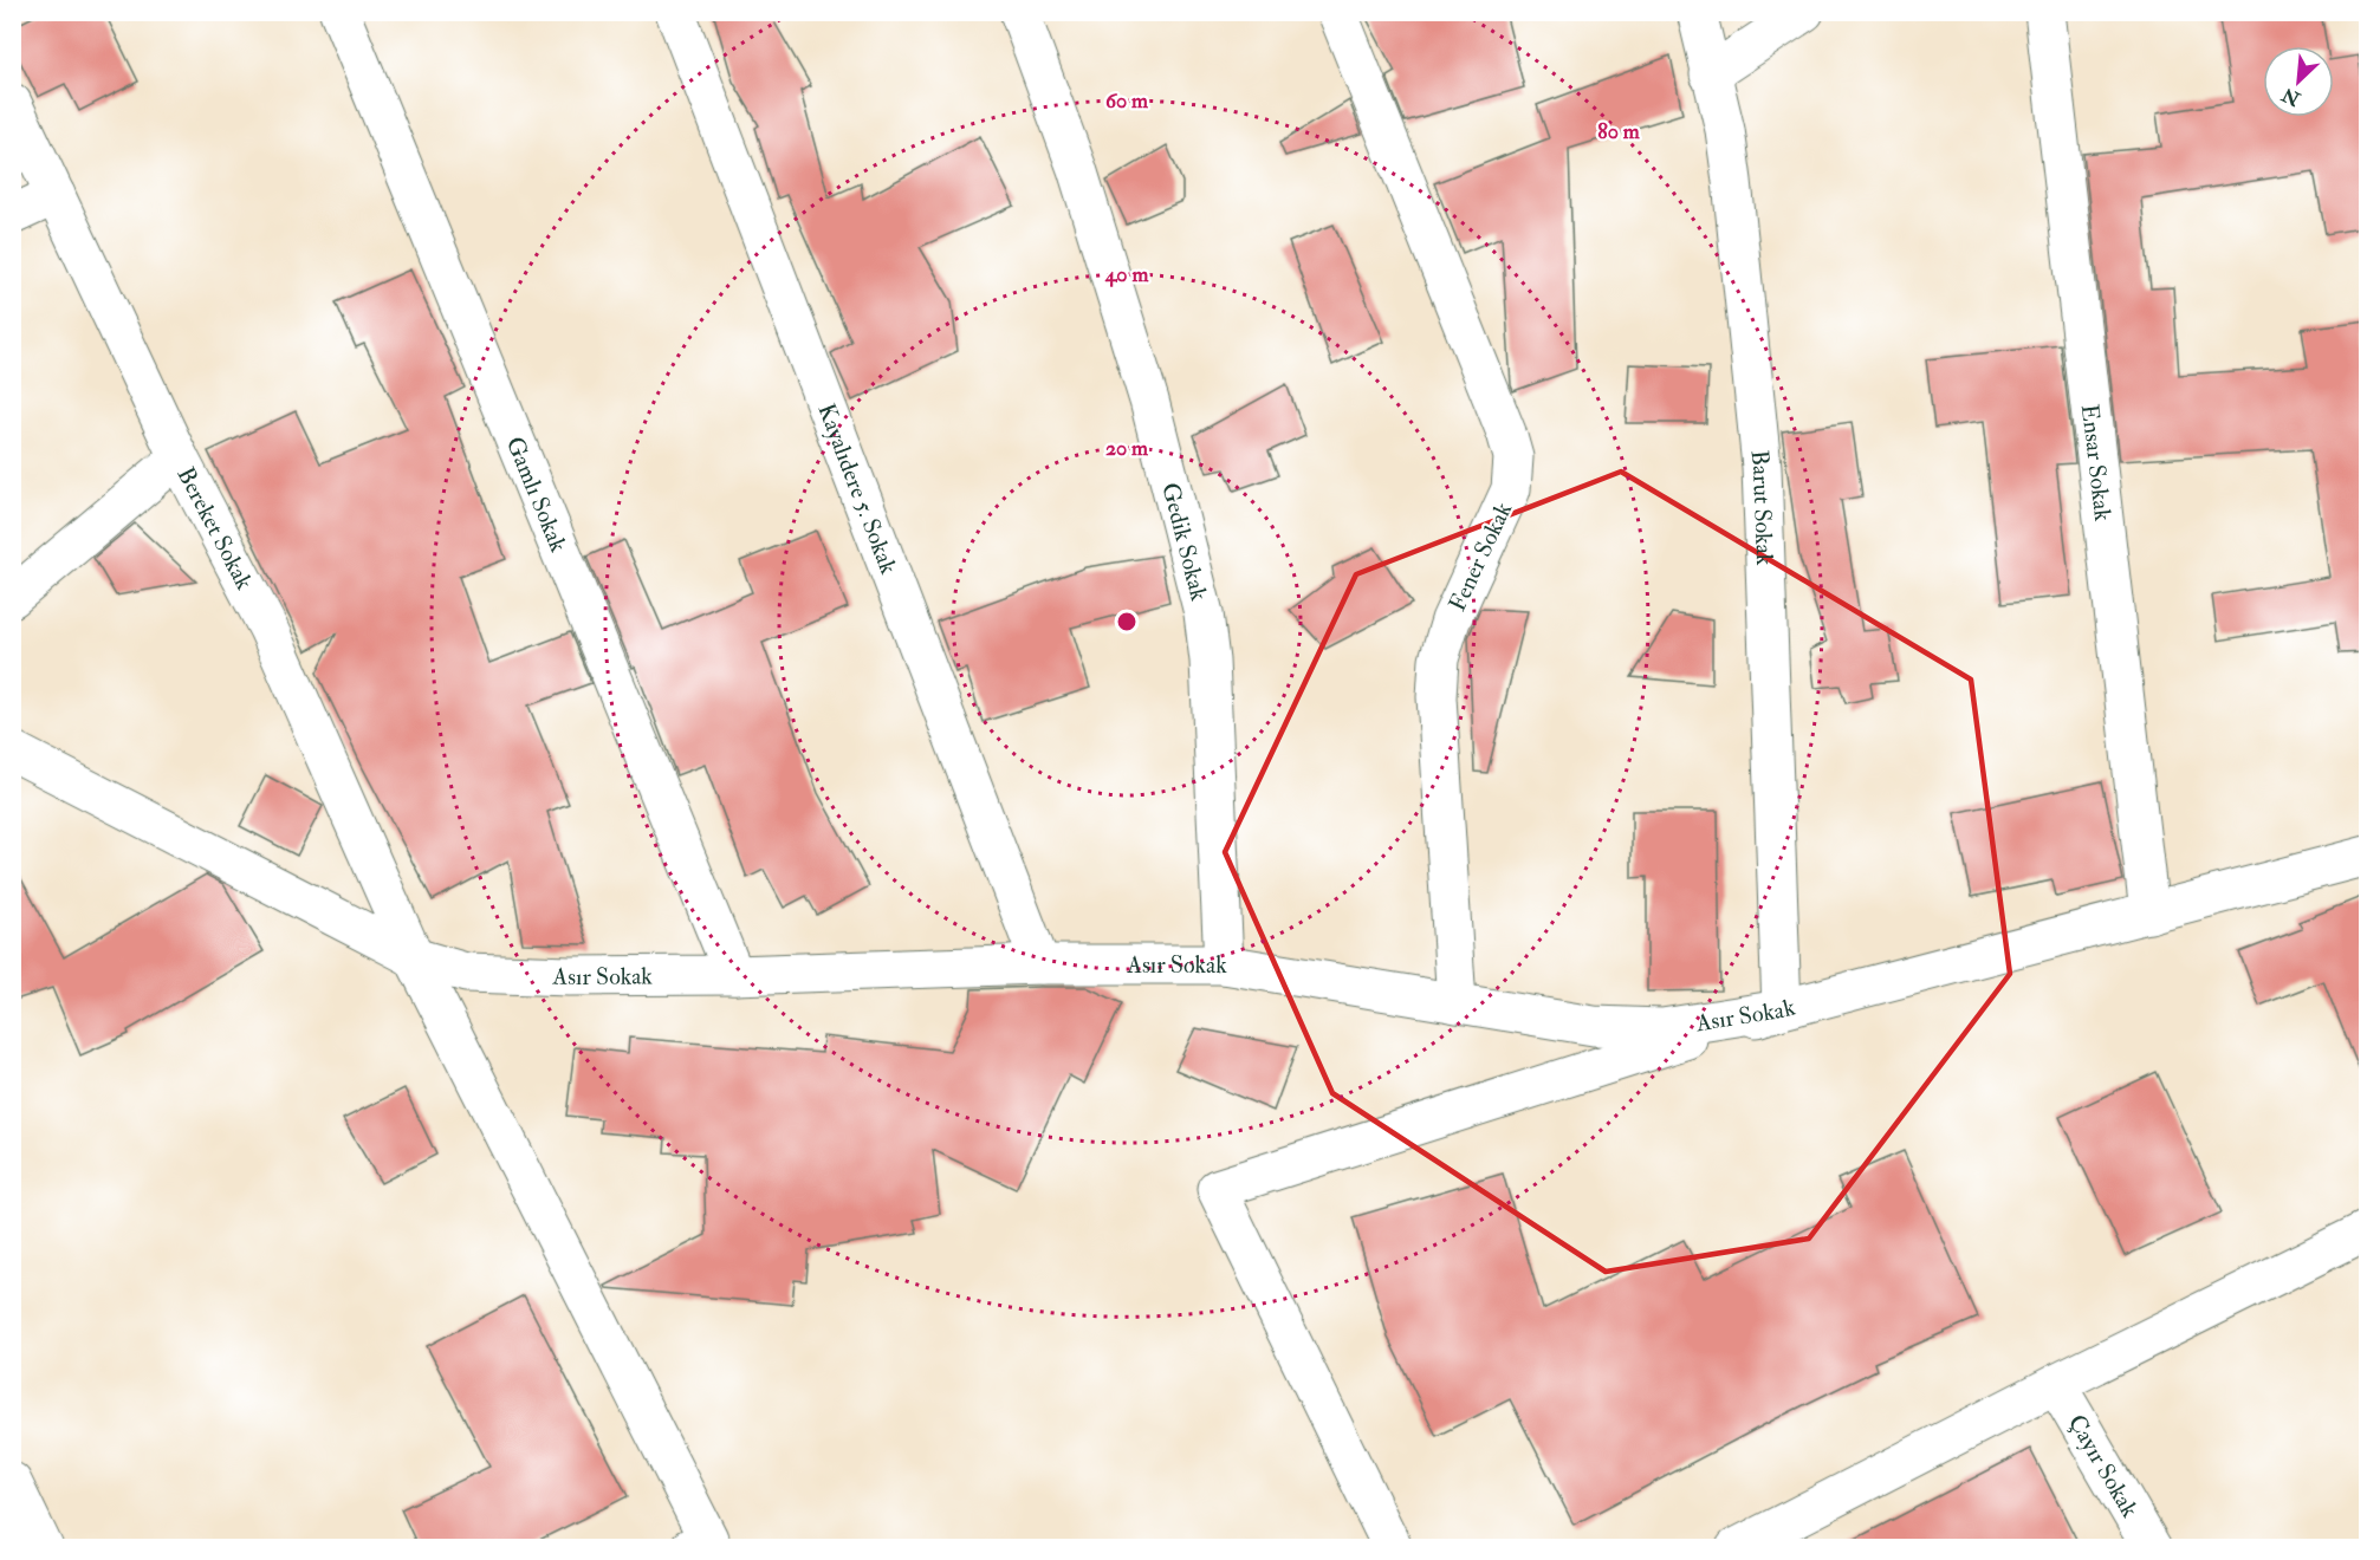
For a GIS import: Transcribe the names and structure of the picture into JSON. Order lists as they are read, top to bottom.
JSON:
{
  "streets": {
    "street": [
      "Ensar Sokak",
      "Kayalıdere 5. Sokak",
      "Gamlı Sokak",
      "Barut Sokak",
      "Bereket Sokak",
      "Gedik Sokak",
      "Fener Sokak",
      "Asır Sokak",
      "Çayır Sokak"
    ]
  },
  "crossings": [
    ["Ensar Sokak", "Asır Sokak"],
    ["Kayalıdere 5. Sokak", "Asır Sokak"],
    ["Gamlı Sokak", "Asır Sokak"],
    ["Barut Sokak", "Asır Sokak"],
    ["Bereket Sokak", "Asır Sokak"],
    ["Gedik Sokak", "Asır Sokak"],
    ["Fener Sokak", "Asır Sokak"]
  ],
  "north": "bottom left",
  "rings": [
    "60 m",
    "80 m",
    "40 m",
    "20 m"
  ]
}
